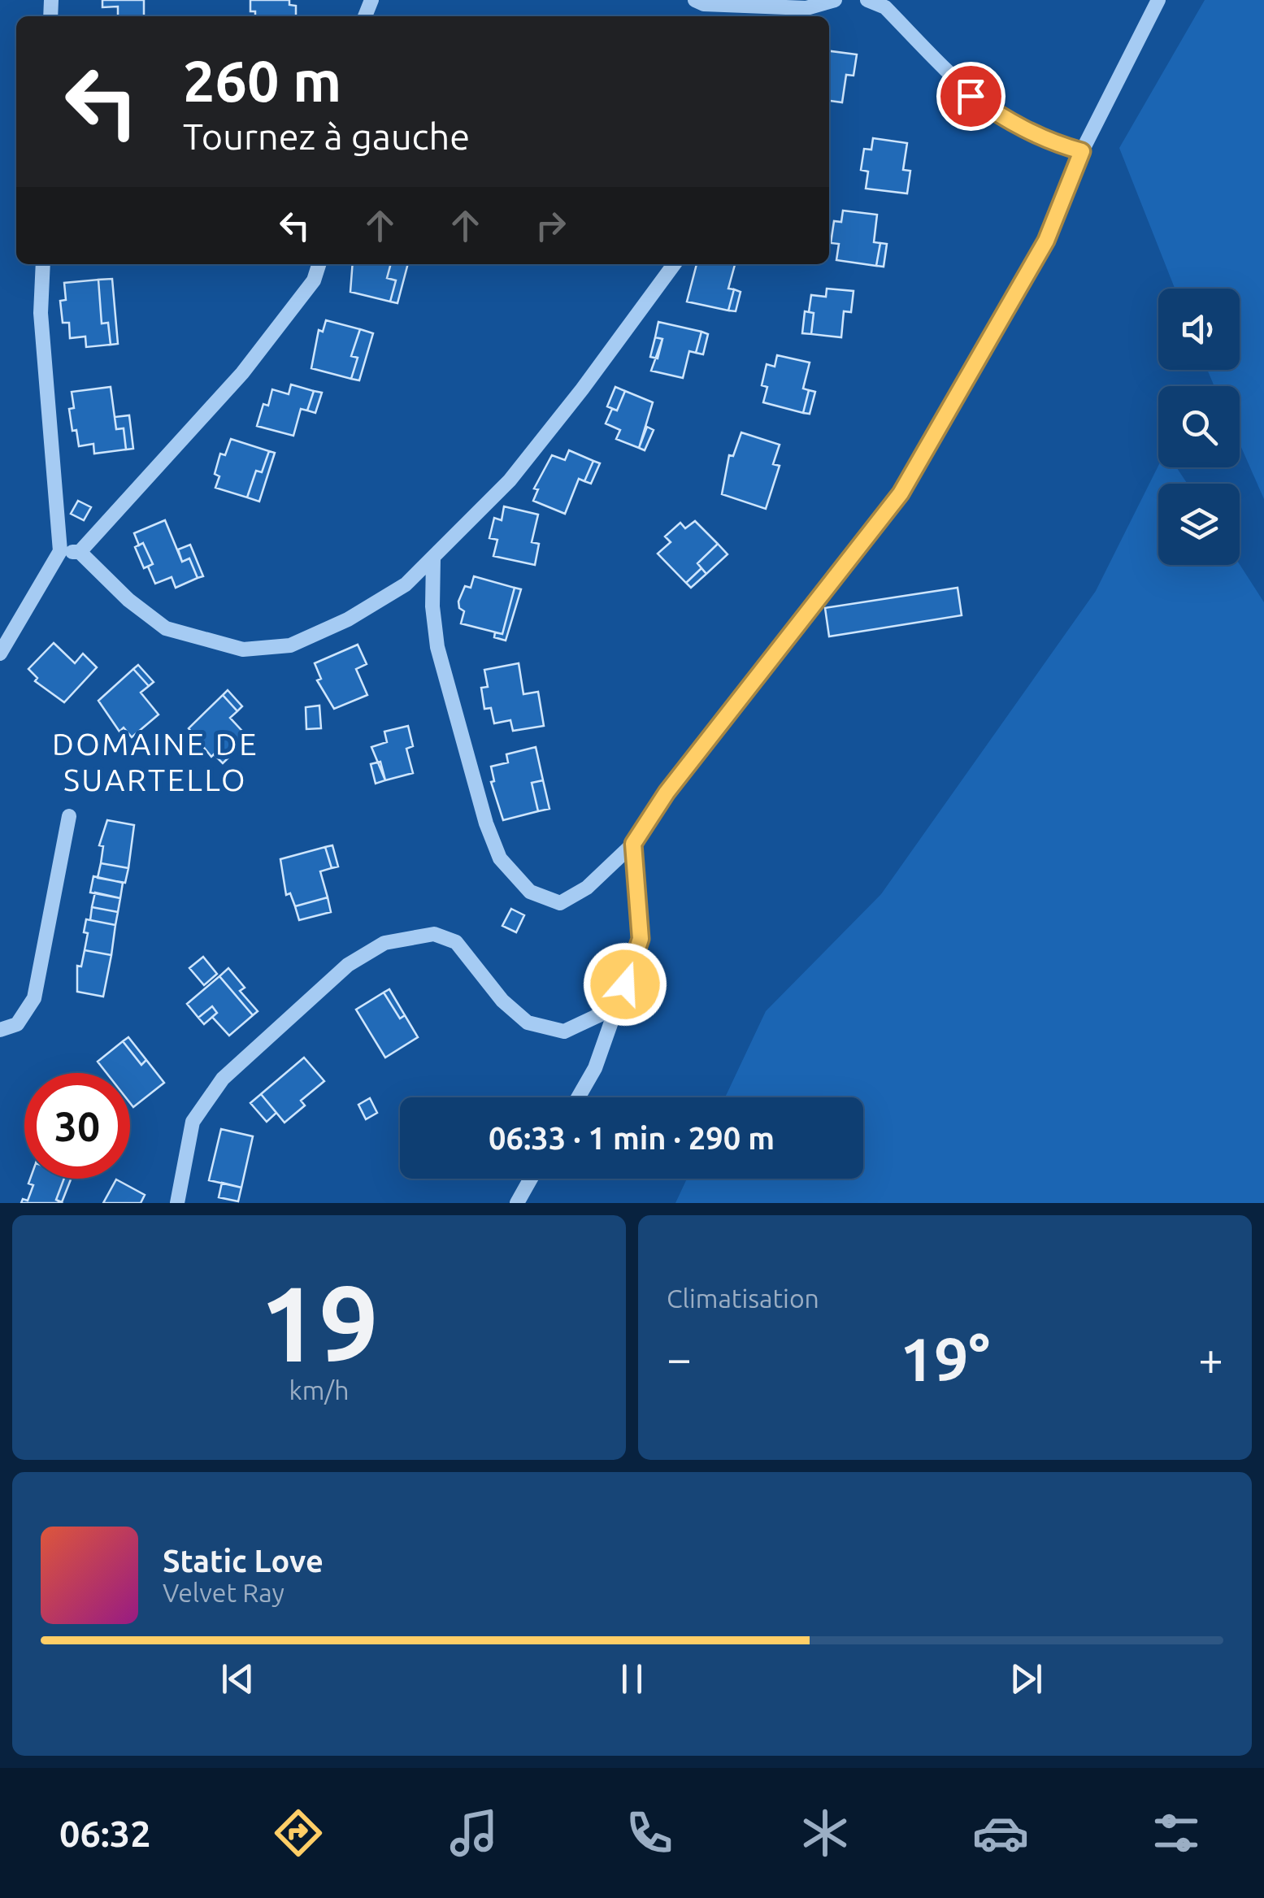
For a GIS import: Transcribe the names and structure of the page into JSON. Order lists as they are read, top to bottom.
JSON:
{
  "districts": ["DOMAINE DE SUARTELLO"],
  "page": {
    "turn": ["260 m", "Tournez à gauche"],
    "limit": "30",
    "trip": "06:33 · 1 min · 290 m",
    "tile": [
      ["19", "km/h"],
      "Climatisation"
    ],
    "heat": ["−", "19°", "+"],
    "song": ["Static Love", "Velvet Ray"],
    "tabs": "06:32"
  }
}
